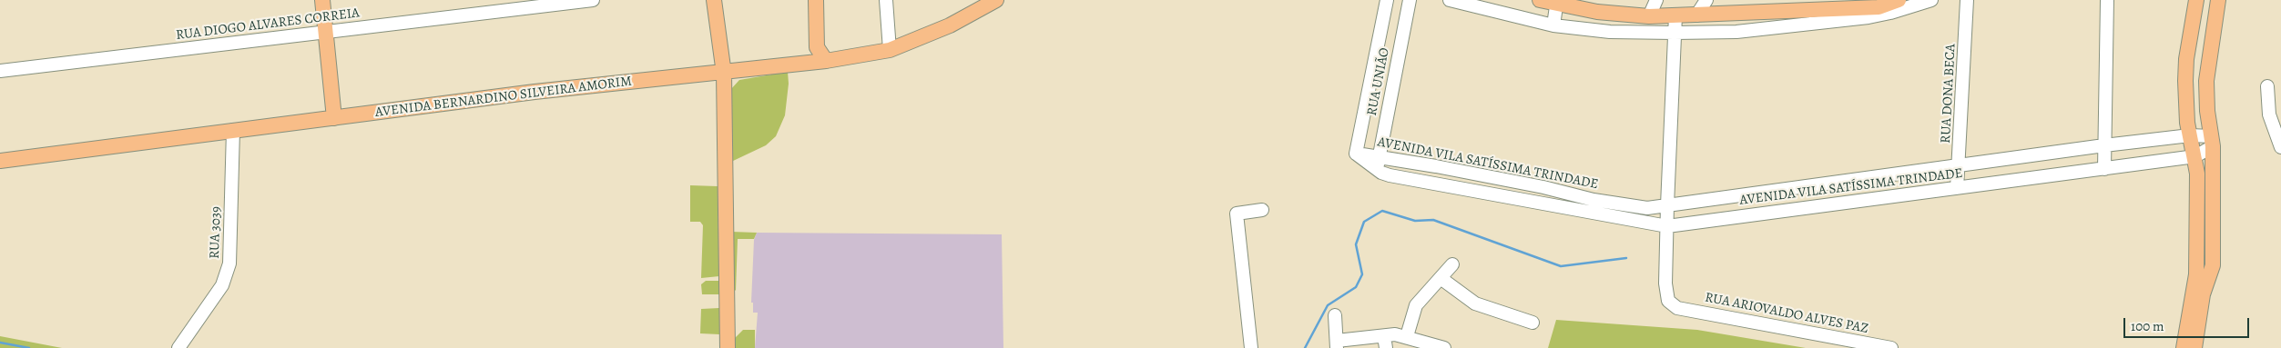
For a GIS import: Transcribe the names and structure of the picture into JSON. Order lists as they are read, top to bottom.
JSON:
{
  "streets": {
    "main road": ["AVENIDA BERNARDINO SILVEIRA AMORIM"],
    "street": [
      "RUA DIOGO ALVARES CORREIA",
      "RUA UNIÃO",
      "RUA DONA BECA",
      "AVENIDA VILA SATÍSSIMA TRINDADE",
      "RUA 3039",
      "RUA ARIOVALDO ALVES PAZ"
    ]
  },
  "crossings": [
    ["RUA UNIÃO", "AVENIDA VILA SATÍSSIMA TRINDADE"],
    ["RUA DONA BECA", "AVENIDA VILA SATÍSSIMA TRINDADE"],
    ["AVENIDA BERNARDINO SILVEIRA AMORIM", "RUA 3039"],
    ["AVENIDA VILA SATÍSSIMA TRINDADE", "RUA ARIOVALDO ALVES PAZ"]
  ],
  "scale_bar": "100 m"
}
